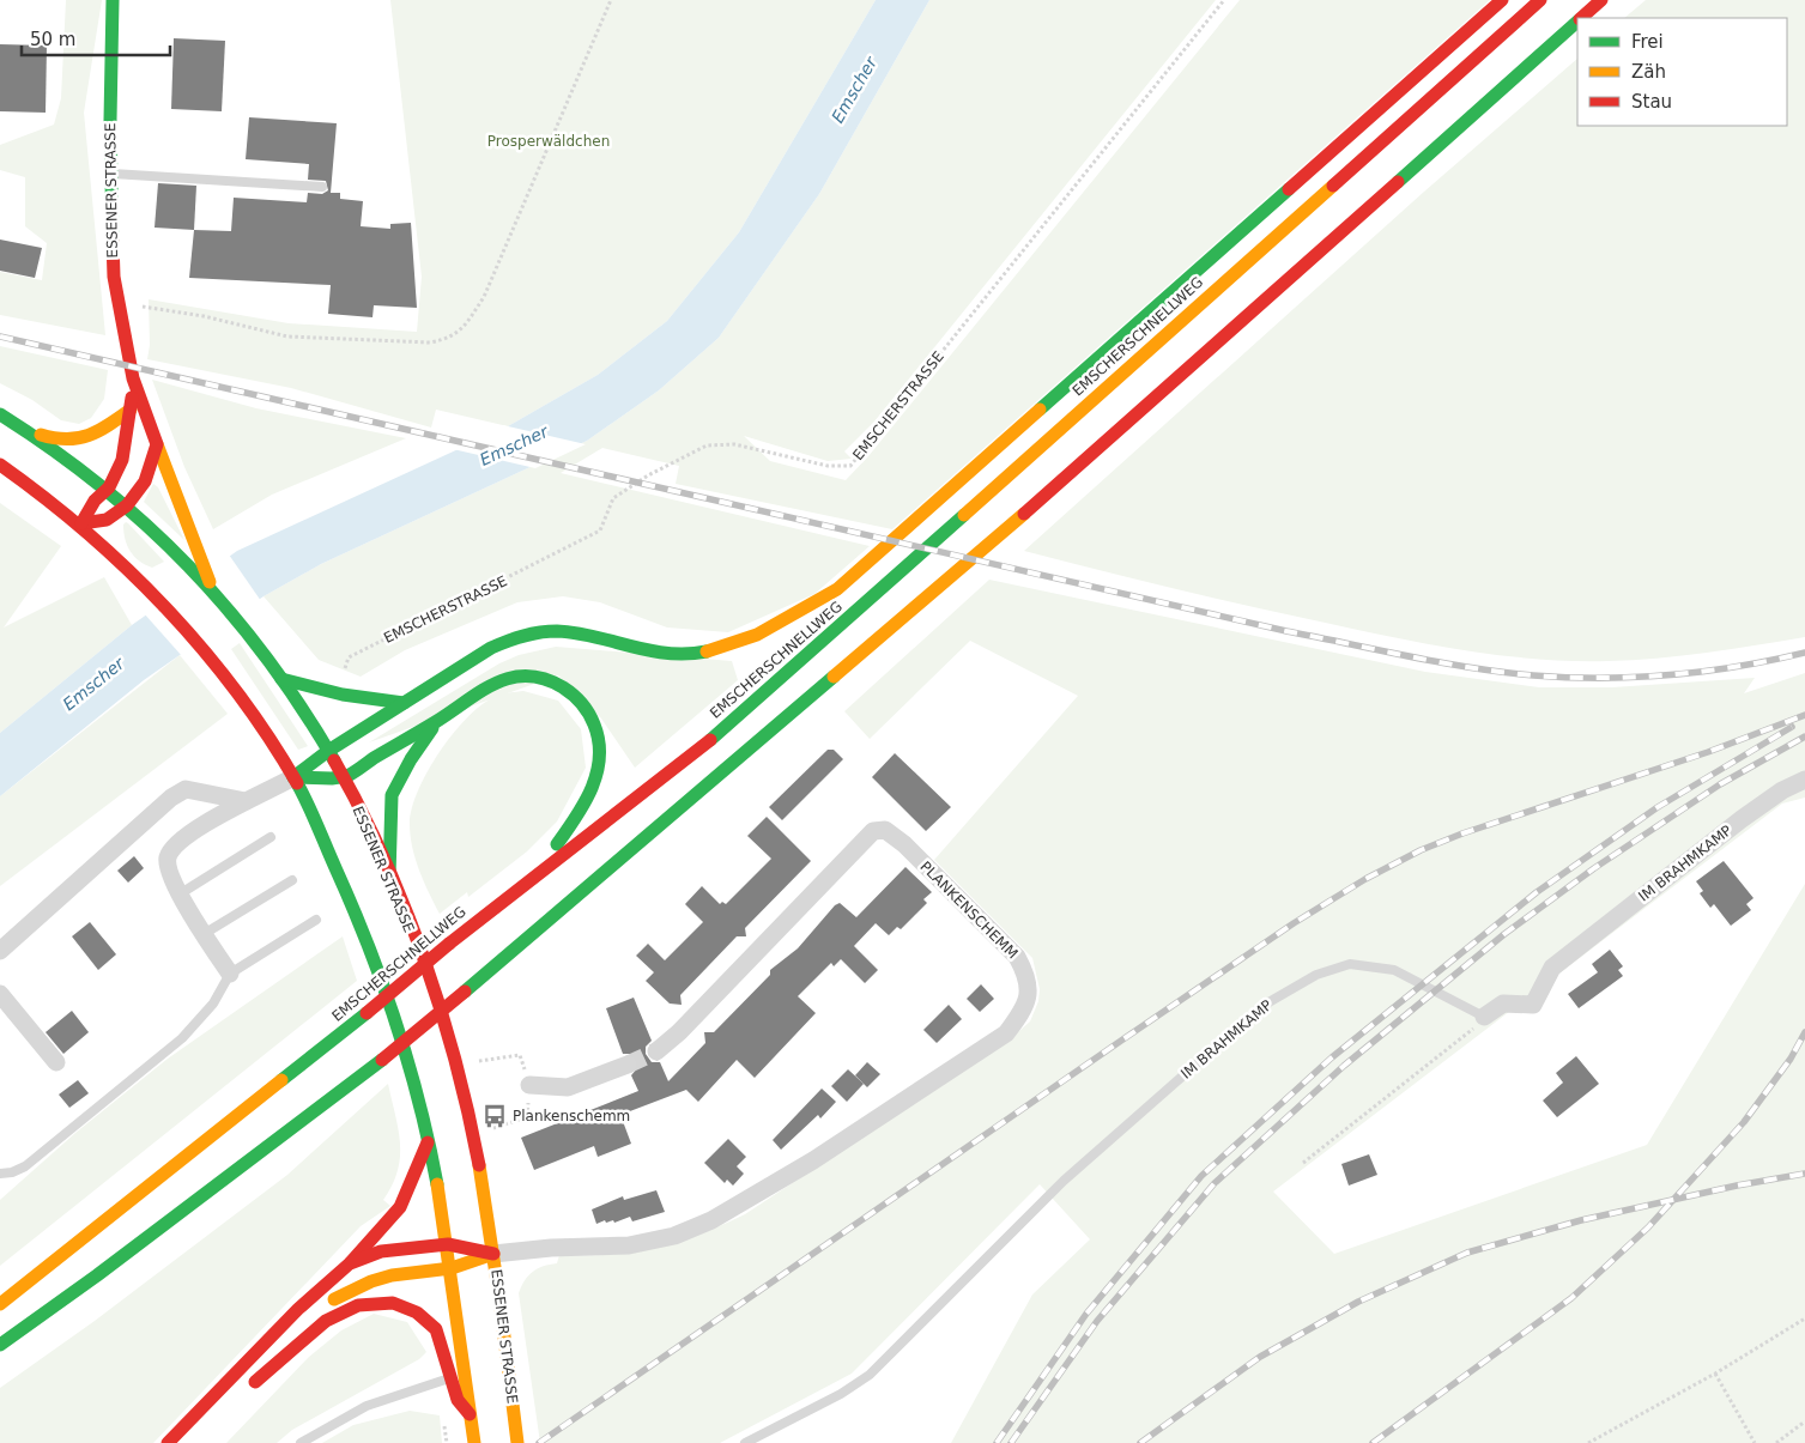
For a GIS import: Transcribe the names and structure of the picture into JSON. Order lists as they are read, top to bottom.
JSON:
{
  "streets": {
    "main road": ["ESSENER STRASSE", "EMSCHERSCHNELLWEG"],
    "street": ["IM BRAHMKAMP", "PLANKENSCHEMM"],
    "path": ["EMSCHERSTRASSE"]
  },
  "crossings": [
    ["ESSENER STRASSE", "PLANKENSCHEMM"]
  ],
  "water": ["Emscher"],
  "parks": ["Prosperwäldchen"],
  "places": {
    "bus stop": ["Plankenschemm"]
  },
  "legend": ["Frei", "Zäh", "Stau"],
  "scale_bar": "50 m"
}
